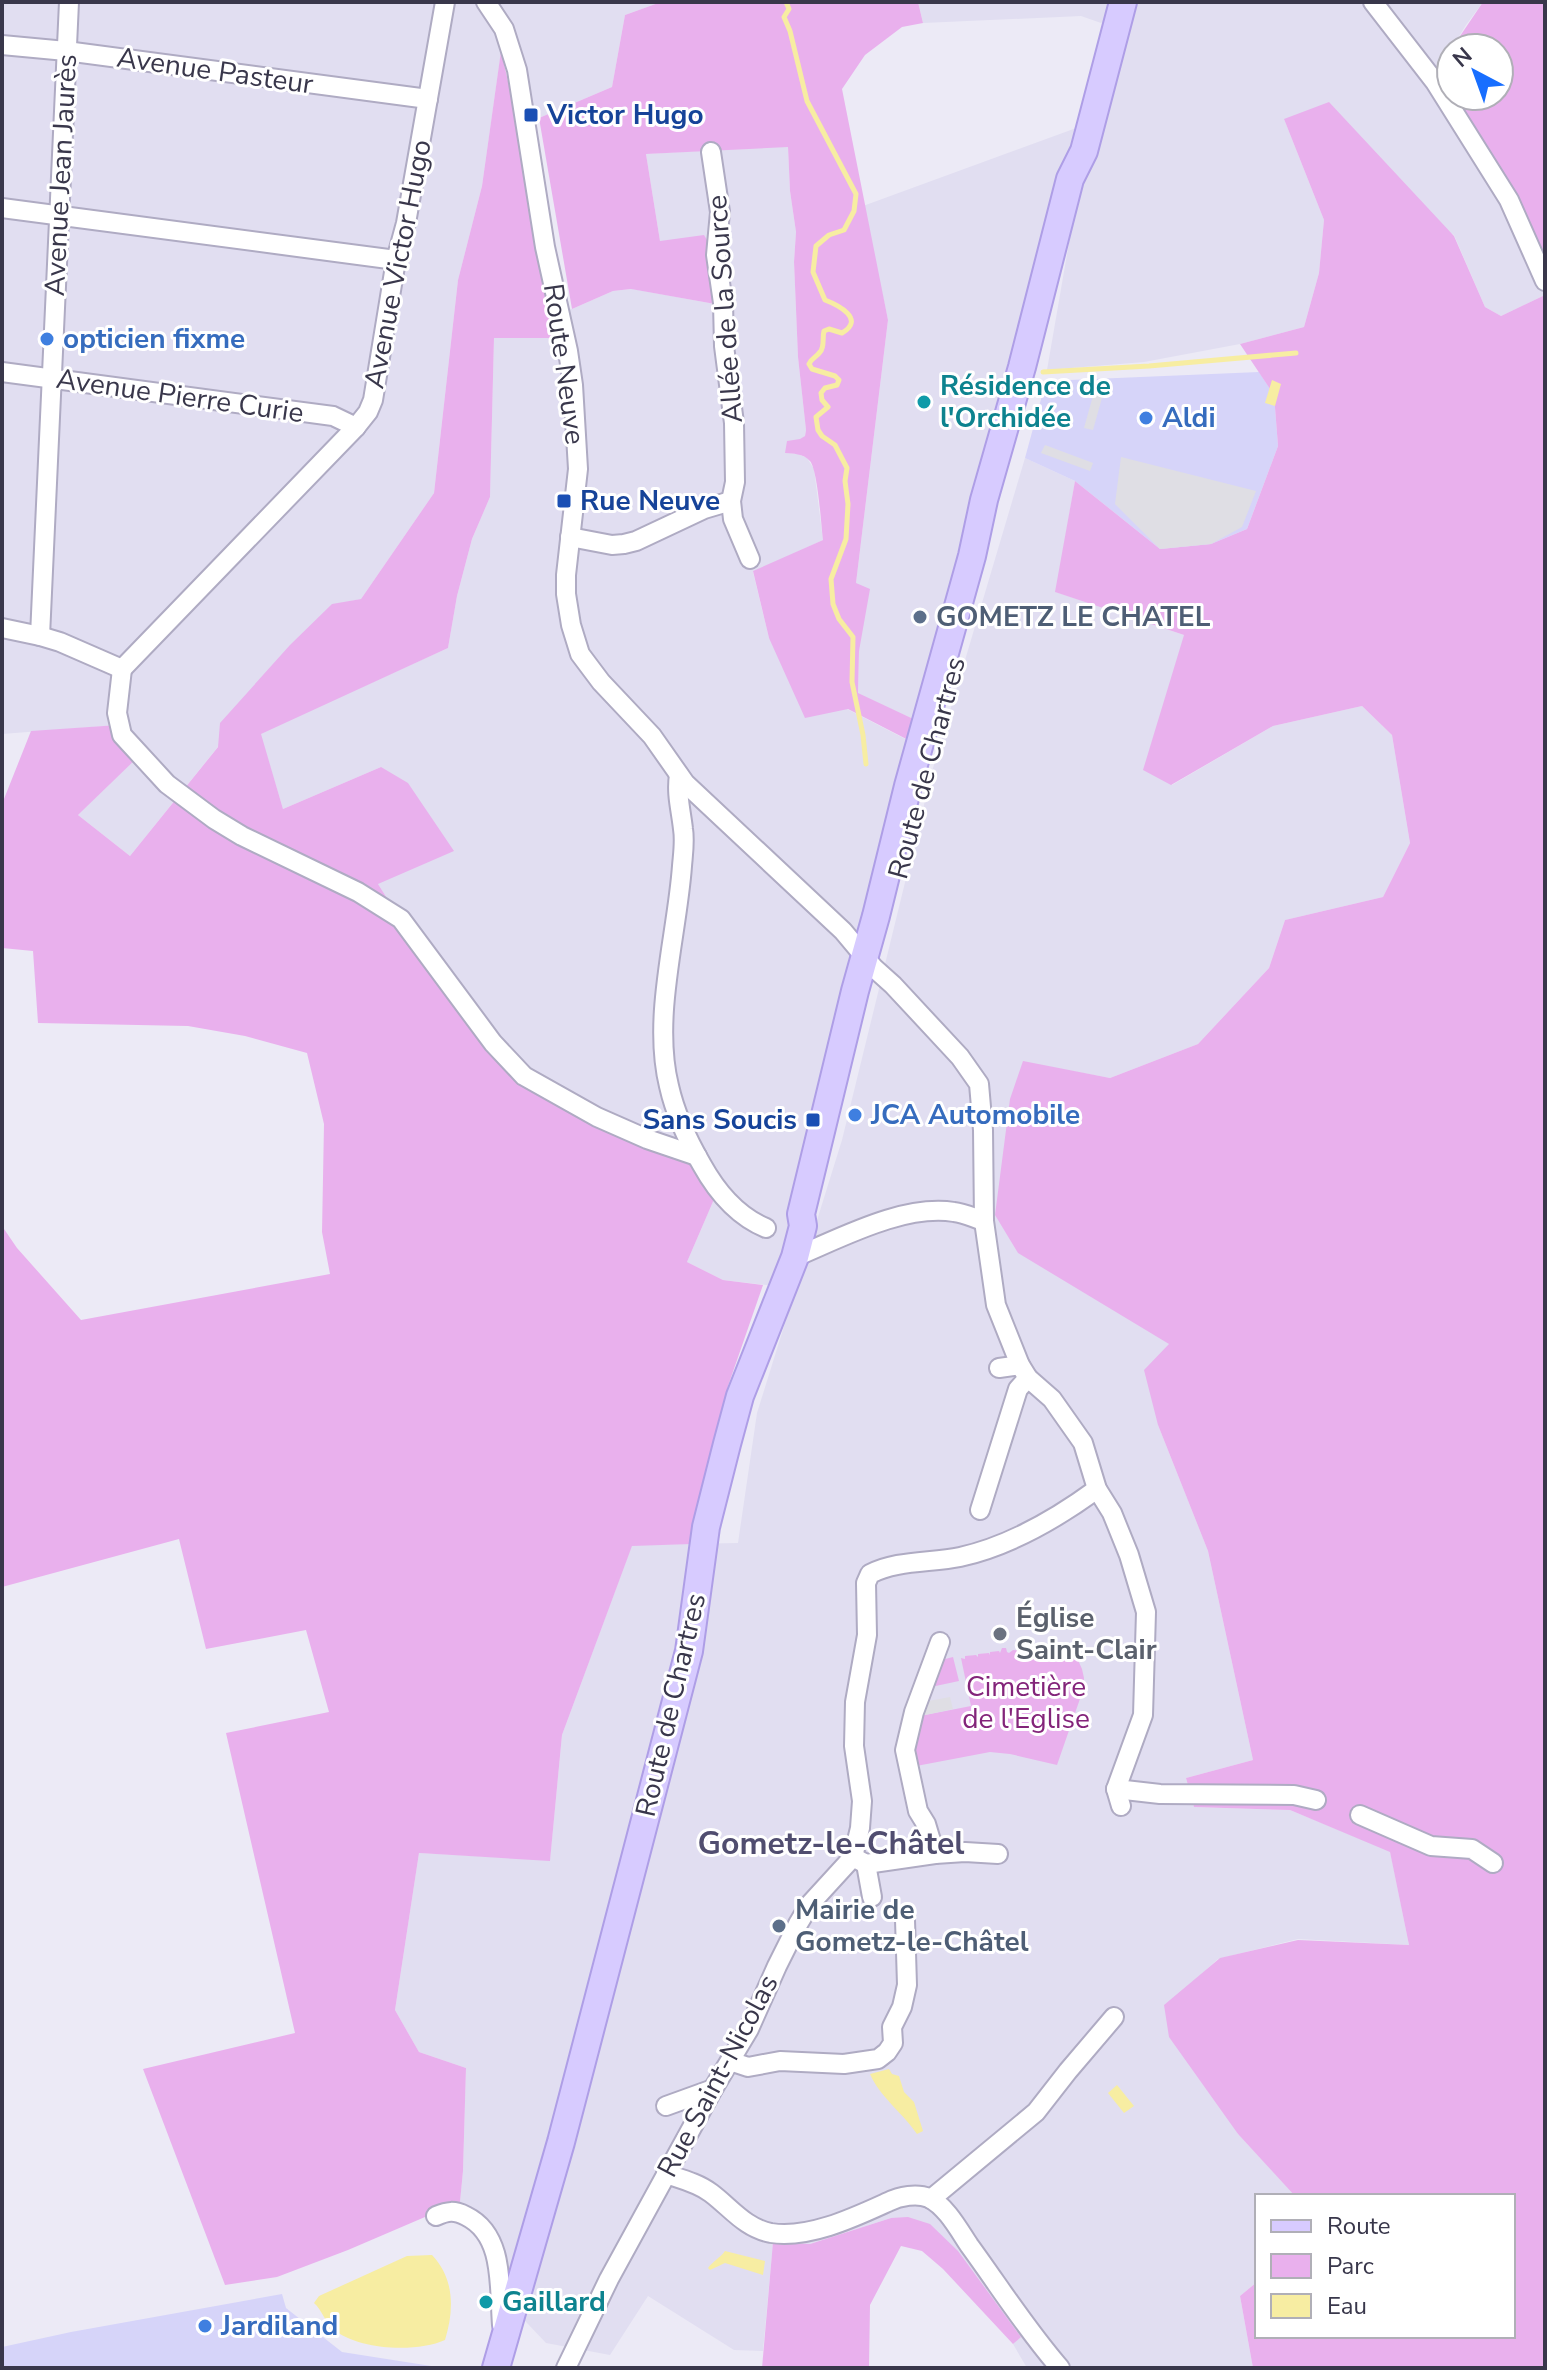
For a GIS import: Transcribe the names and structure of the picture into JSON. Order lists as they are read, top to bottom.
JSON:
{
  "streets": {
    "main road": ["Route de Chartres"],
    "street": [
      "Avenue Pasteur",
      "Avenue Jean Jaurès",
      "Avenue Victor Hugo",
      "Allée de la Source",
      "Route Neuve",
      "Avenue Pierre Curie",
      "Rue Saint-Nicolas"
    ]
  },
  "crossings": [
    ["Avenue Pasteur", "Avenue Jean Jaurès"],
    ["Avenue Pasteur", "Avenue Victor Hugo"],
    ["Avenue Jean Jaurès", "Avenue Pierre Curie"],
    ["Avenue Victor Hugo", "Avenue Pierre Curie"],
    ["Route Neuve", "Route de Chartres"]
  ],
  "districts": ["Gometz-le-Châtel"],
  "parks": ["Cimetière de l'Eglise"],
  "places": {
    "transit": ["Victor Hugo", "Rue Neuve", "Sans Soucis"],
    "other": [
      "opticien fixme",
      "Résidence de l'Orchidée",
      "Aldi",
      "GOMETZ LE CHATEL",
      "JCA Automobile",
      "Église Saint-Clair",
      "Mairie de Gometz-le-Châtel",
      "Gaillard",
      "Jardiland"
    ]
  },
  "legend": ["Route", "Parc", "Eau"],
  "north": "top left"
}
